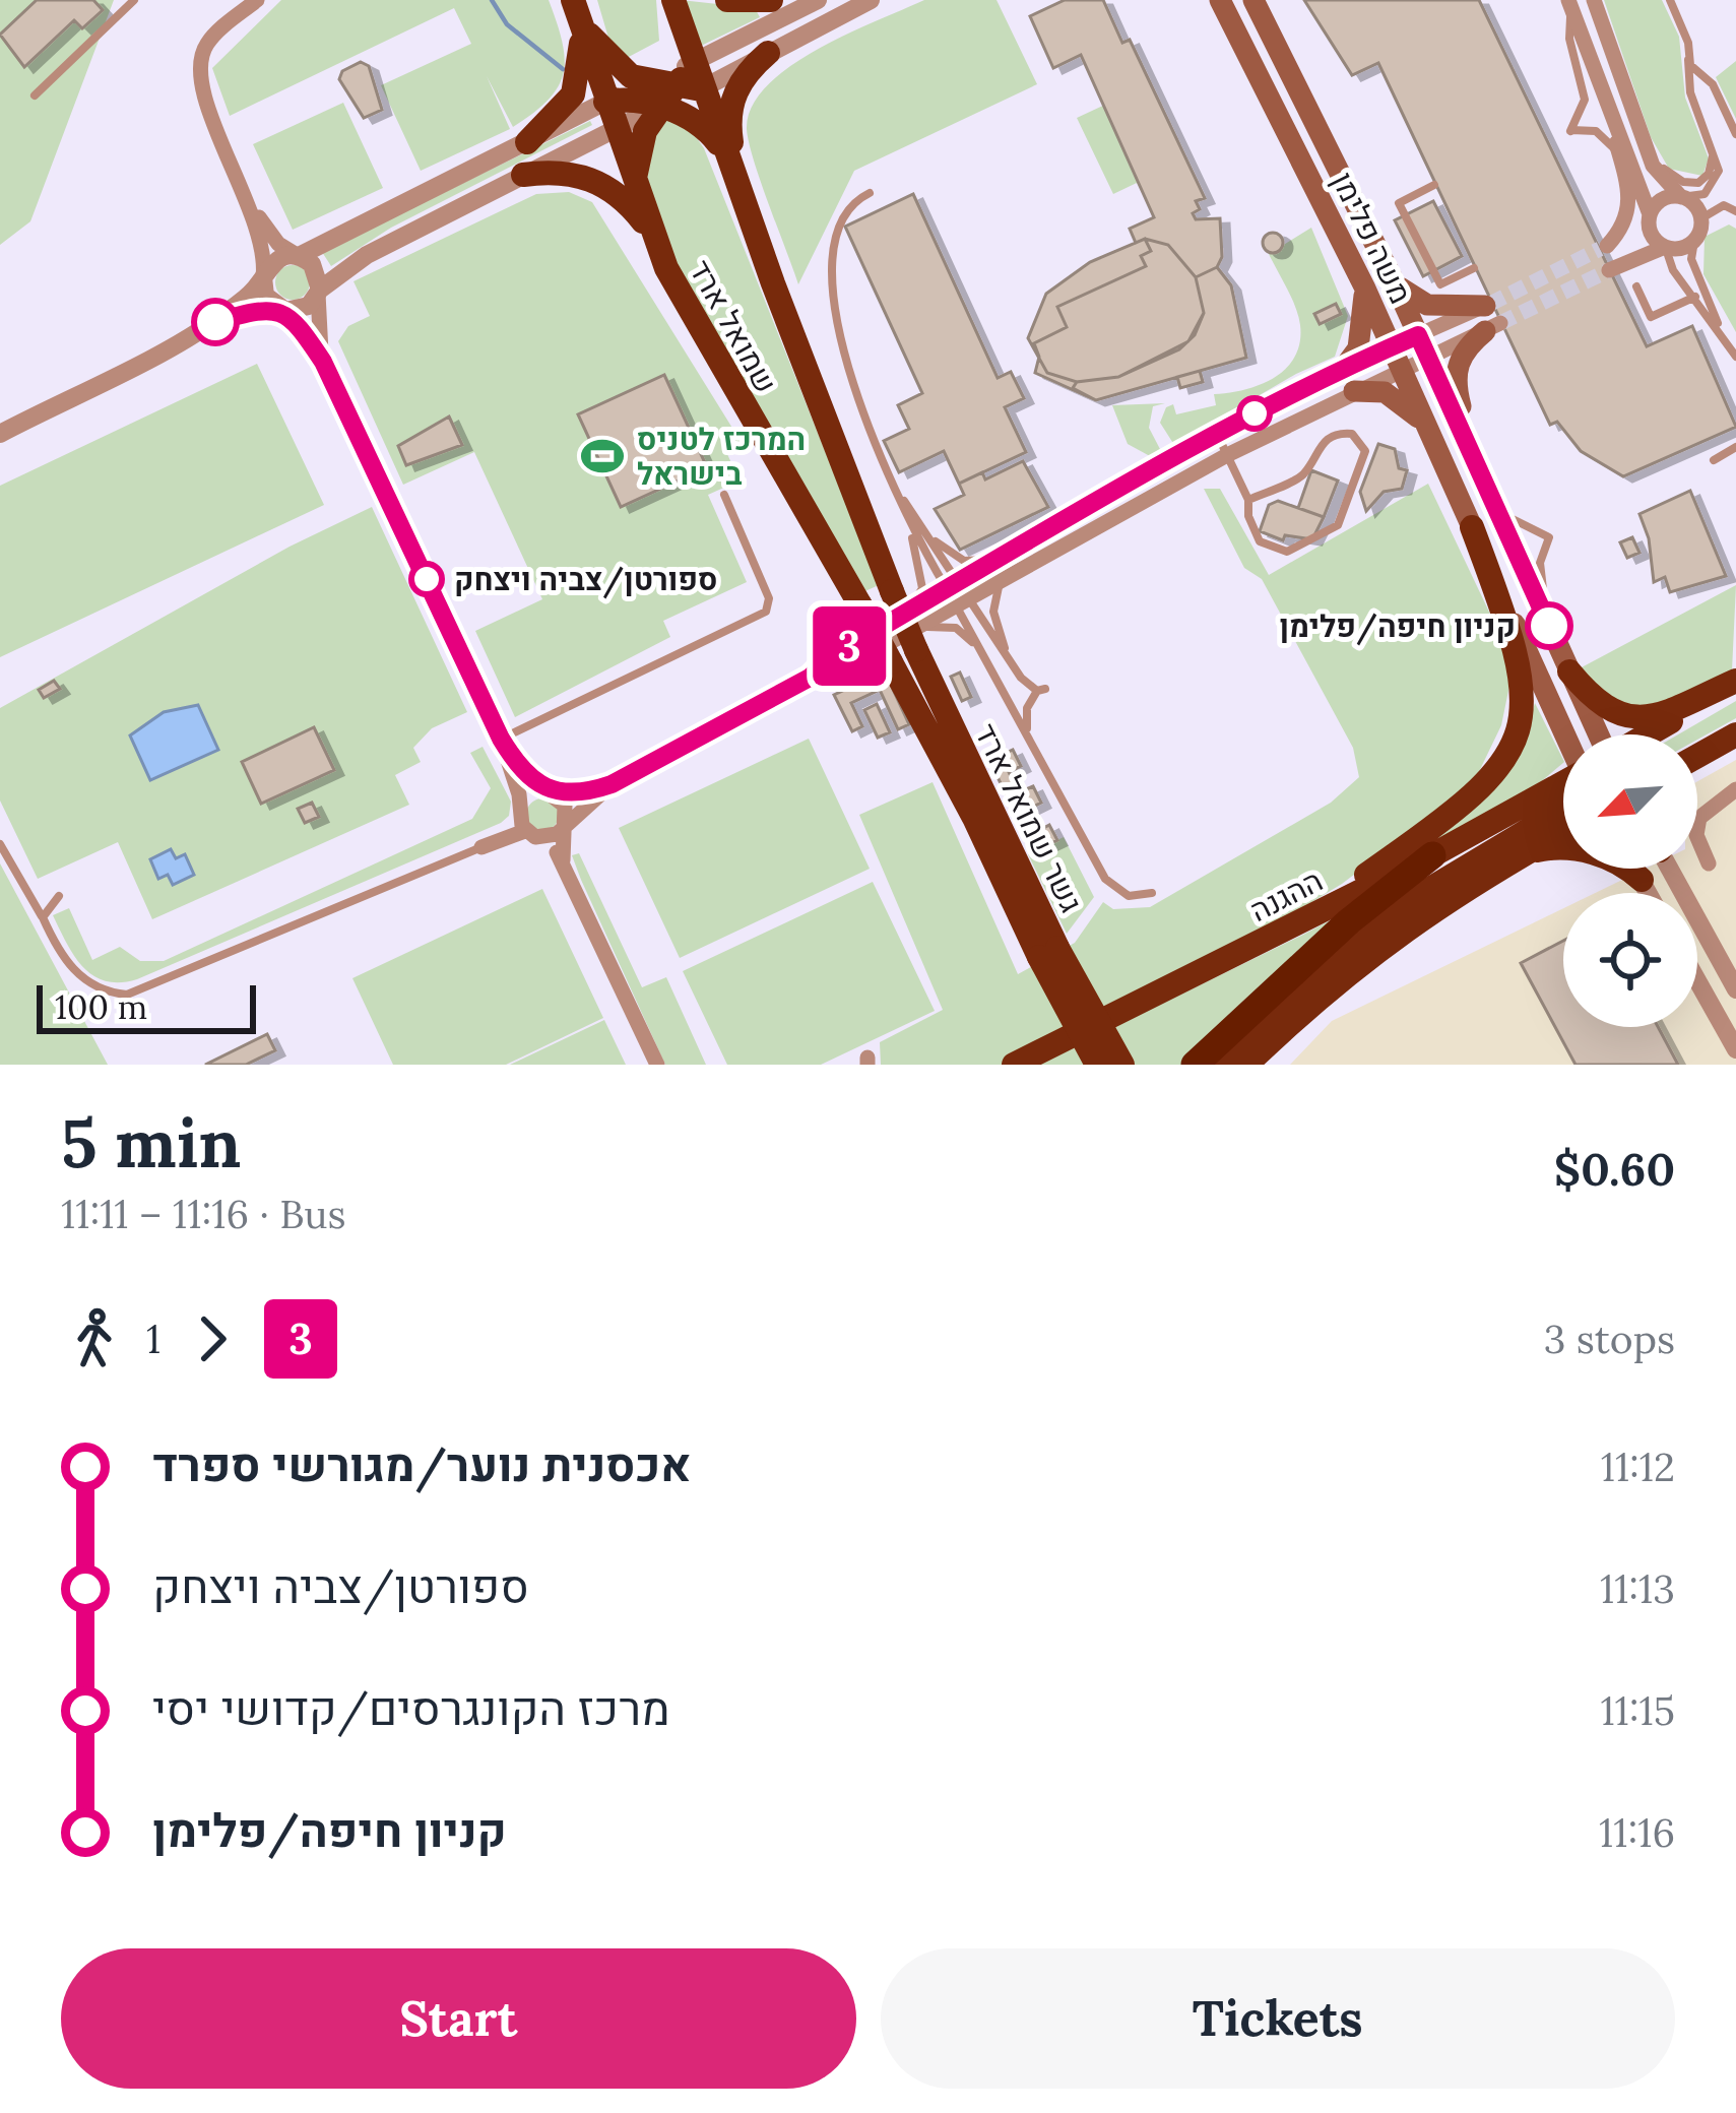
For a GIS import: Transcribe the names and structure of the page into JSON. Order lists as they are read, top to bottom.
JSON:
{
  "streets": {
    "highway": ["שמואל ארד", "גשר שמואל ארד", "ההגנה"],
    "main road": ["משה פלימן"]
  },
  "crossings": [
    ["שמואל ארד", "גשר שמואל ארד"]
  ],
  "places": {
    "sports": ["המרכז לטניס בישראל"],
    "other": ["ספורטן/צביה ויצחק", "קניון חיפה/פלימן"]
  },
  "lines": ["bus line 3"],
  "scale_bar": "100 m",
  "north": "bottom left",
  "page": {
    "on_map": "3",
    "scale": "100 m",
    "heading": ["5 min", "11:11 – 11:16 · Bus", "$0.60"],
    "legs": ["1", "3", "3 stops"],
    "list": [
      {
        "name": "אכסנית נוער/מגורשי ספרד",
        "value": "11:12"
      },
      {
        "name": "ספורטן/צביה ויצחק",
        "value": "11:13"
      },
      {
        "name": "מרכז הקונגרסים/קדושי יסי",
        "value": "11:15"
      },
      {
        "name": "קניון חיפה/פלימן",
        "value": "11:16"
      }
    ],
    "buttons": ["Start", "Tickets"]
  }
}
